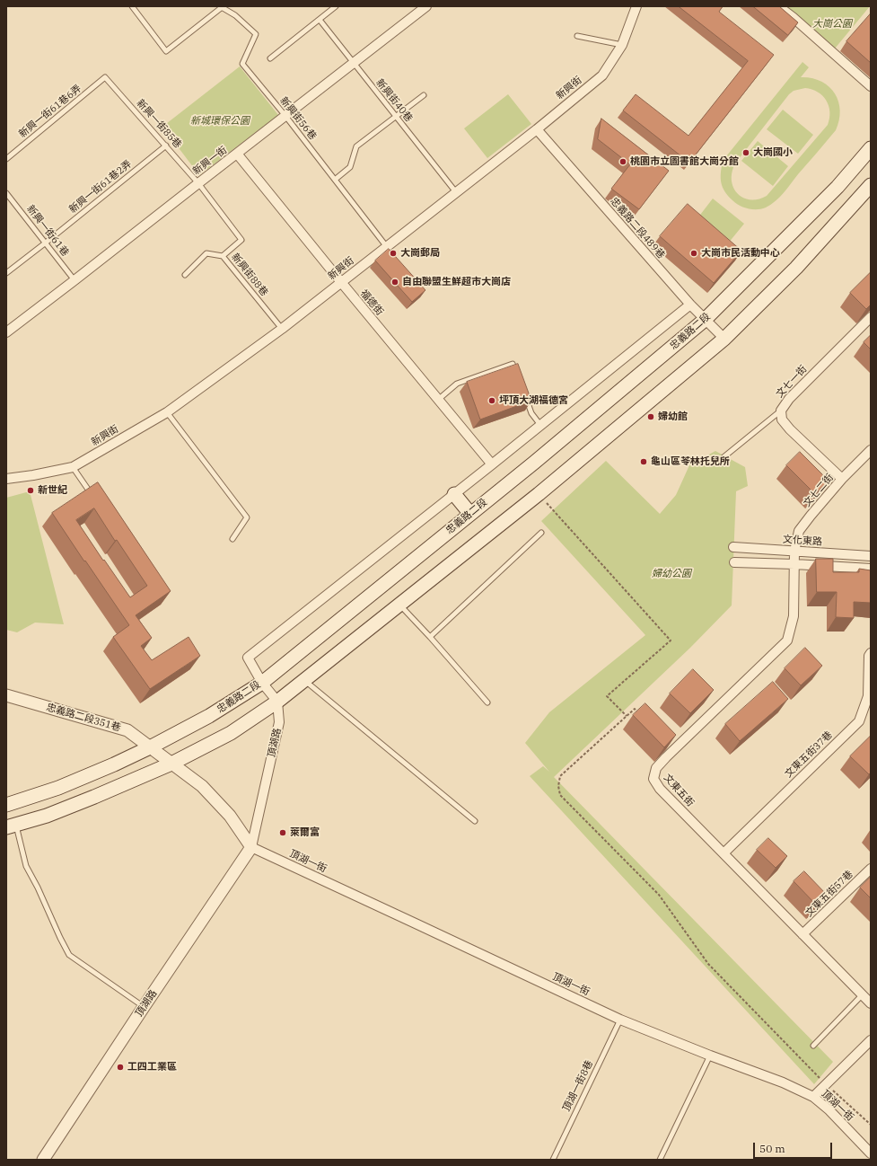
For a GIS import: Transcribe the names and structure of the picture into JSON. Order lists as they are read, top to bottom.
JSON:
{
  "streets": {
    "main road": ["忠義路二段"],
    "street": [
      "新興街",
      "新興一街",
      "忠義路二段489巷",
      "福德街",
      "文七一街",
      "文七二街",
      "文化東路",
      "忠義路二段351巷",
      "頂湖路",
      "文東五街37巷",
      "文東五街",
      "頂湖一街",
      "文東五街57巷"
    ],
    "lane": [
      "新興街40巷",
      "新興一街61巷6弄",
      "新興街56巷",
      "新興一街85巷",
      "新興一街61巷2弄",
      "新興一街61巷",
      "新興街88巷",
      "頂湖一街8巷"
    ]
  },
  "crossings": [
    ["新興街", "新興街40巷"],
    ["新興街", "新興街56巷"],
    ["新興街", "忠義路二段489巷"],
    ["新興街", "新興街88巷"],
    ["新興街", "福德街"],
    ["新興街40巷", "新興一街"],
    ["新興一街61巷6弄", "新興一街85巷"],
    ["新興街56巷", "新興一街"],
    ["新興一街85巷", "新興一街"],
    ["新興一街85巷", "新興一街61巷2弄"],
    ["新興一街85巷", "新興街88巷"],
    ["新興一街", "新興一街61巷"],
    ["新興一街", "新興街88巷"],
    ["新興一街", "福德街"],
    ["新興一街61巷2弄", "新興一街61巷"],
    ["忠義路二段489巷", "忠義路二段"],
    ["忠義路二段", "忠義路二段351巷"],
    ["文七一街", "文七二街"],
    ["文七二街", "文化東路"],
    ["文七二街", "文東五街"],
    ["文化東路", "文東五街"],
    ["頂湖路", "頂湖一街"],
    ["文東五街37巷", "文東五街"],
    ["文東五街", "文東五街57巷"],
    ["頂湖一街", "頂湖一街8巷"]
  ],
  "parks": ["大崗公園", "新城環保公園", "婦幼公園"],
  "places": [
    "大崗國小",
    "桃園市立圖書館大崗分館",
    "大崗郵局",
    "大崗市民活動中心",
    "自由聯盟生鮮超市大崗店",
    "坪頂大湖福德宮",
    "婦幼館",
    "龜山區苓林托兒所",
    "新世紀",
    "萊爾富",
    "工四工業區"
  ],
  "scale_bar": "50 m"
}
